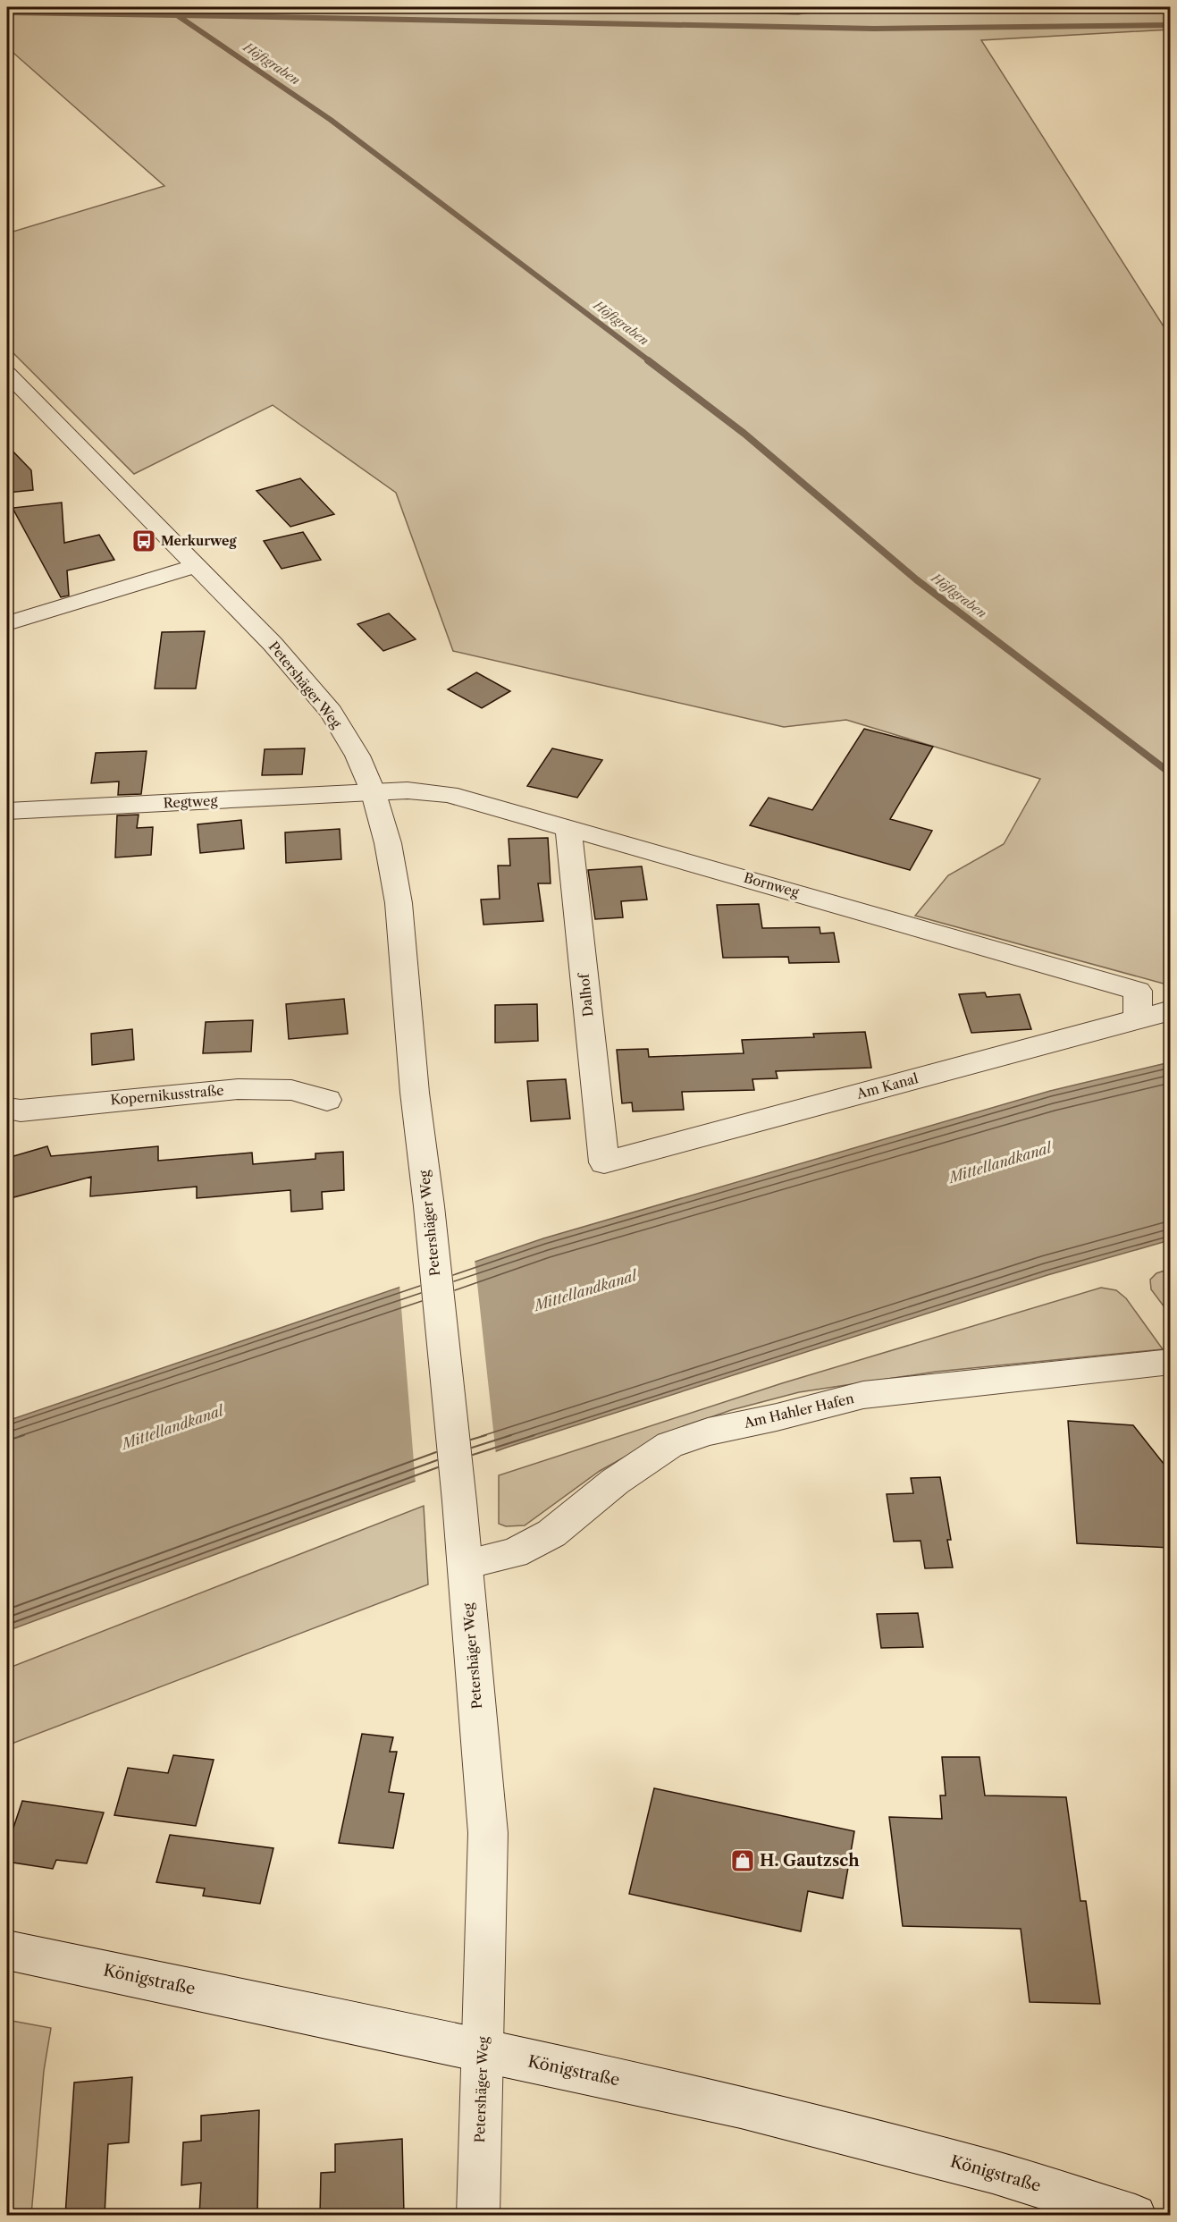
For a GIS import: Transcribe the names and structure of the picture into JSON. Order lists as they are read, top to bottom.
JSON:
{
  "streets": {
    "street": [
      "Petershäger Weg",
      "Regtweg",
      "Bornweg",
      "Dalhof",
      "Am Kanal",
      "Kopernikusstraße",
      "Am Hahler Hafen",
      "Königstraße"
    ]
  },
  "crossings": [
    ["Petershäger Weg", "Regtweg"],
    ["Petershäger Weg", "Bornweg"],
    ["Petershäger Weg", "Am Hahler Hafen"],
    ["Petershäger Weg", "Königstraße"],
    ["Regtweg", "Bornweg"],
    ["Bornweg", "Dalhof"],
    ["Bornweg", "Am Kanal"],
    ["Dalhof", "Am Kanal"]
  ],
  "water": ["Höftgraben", "Mittellandkanal"],
  "places": {
    "bus stop": ["Merkurweg"],
    "shop": ["H. Gautzsch"]
  }
}
